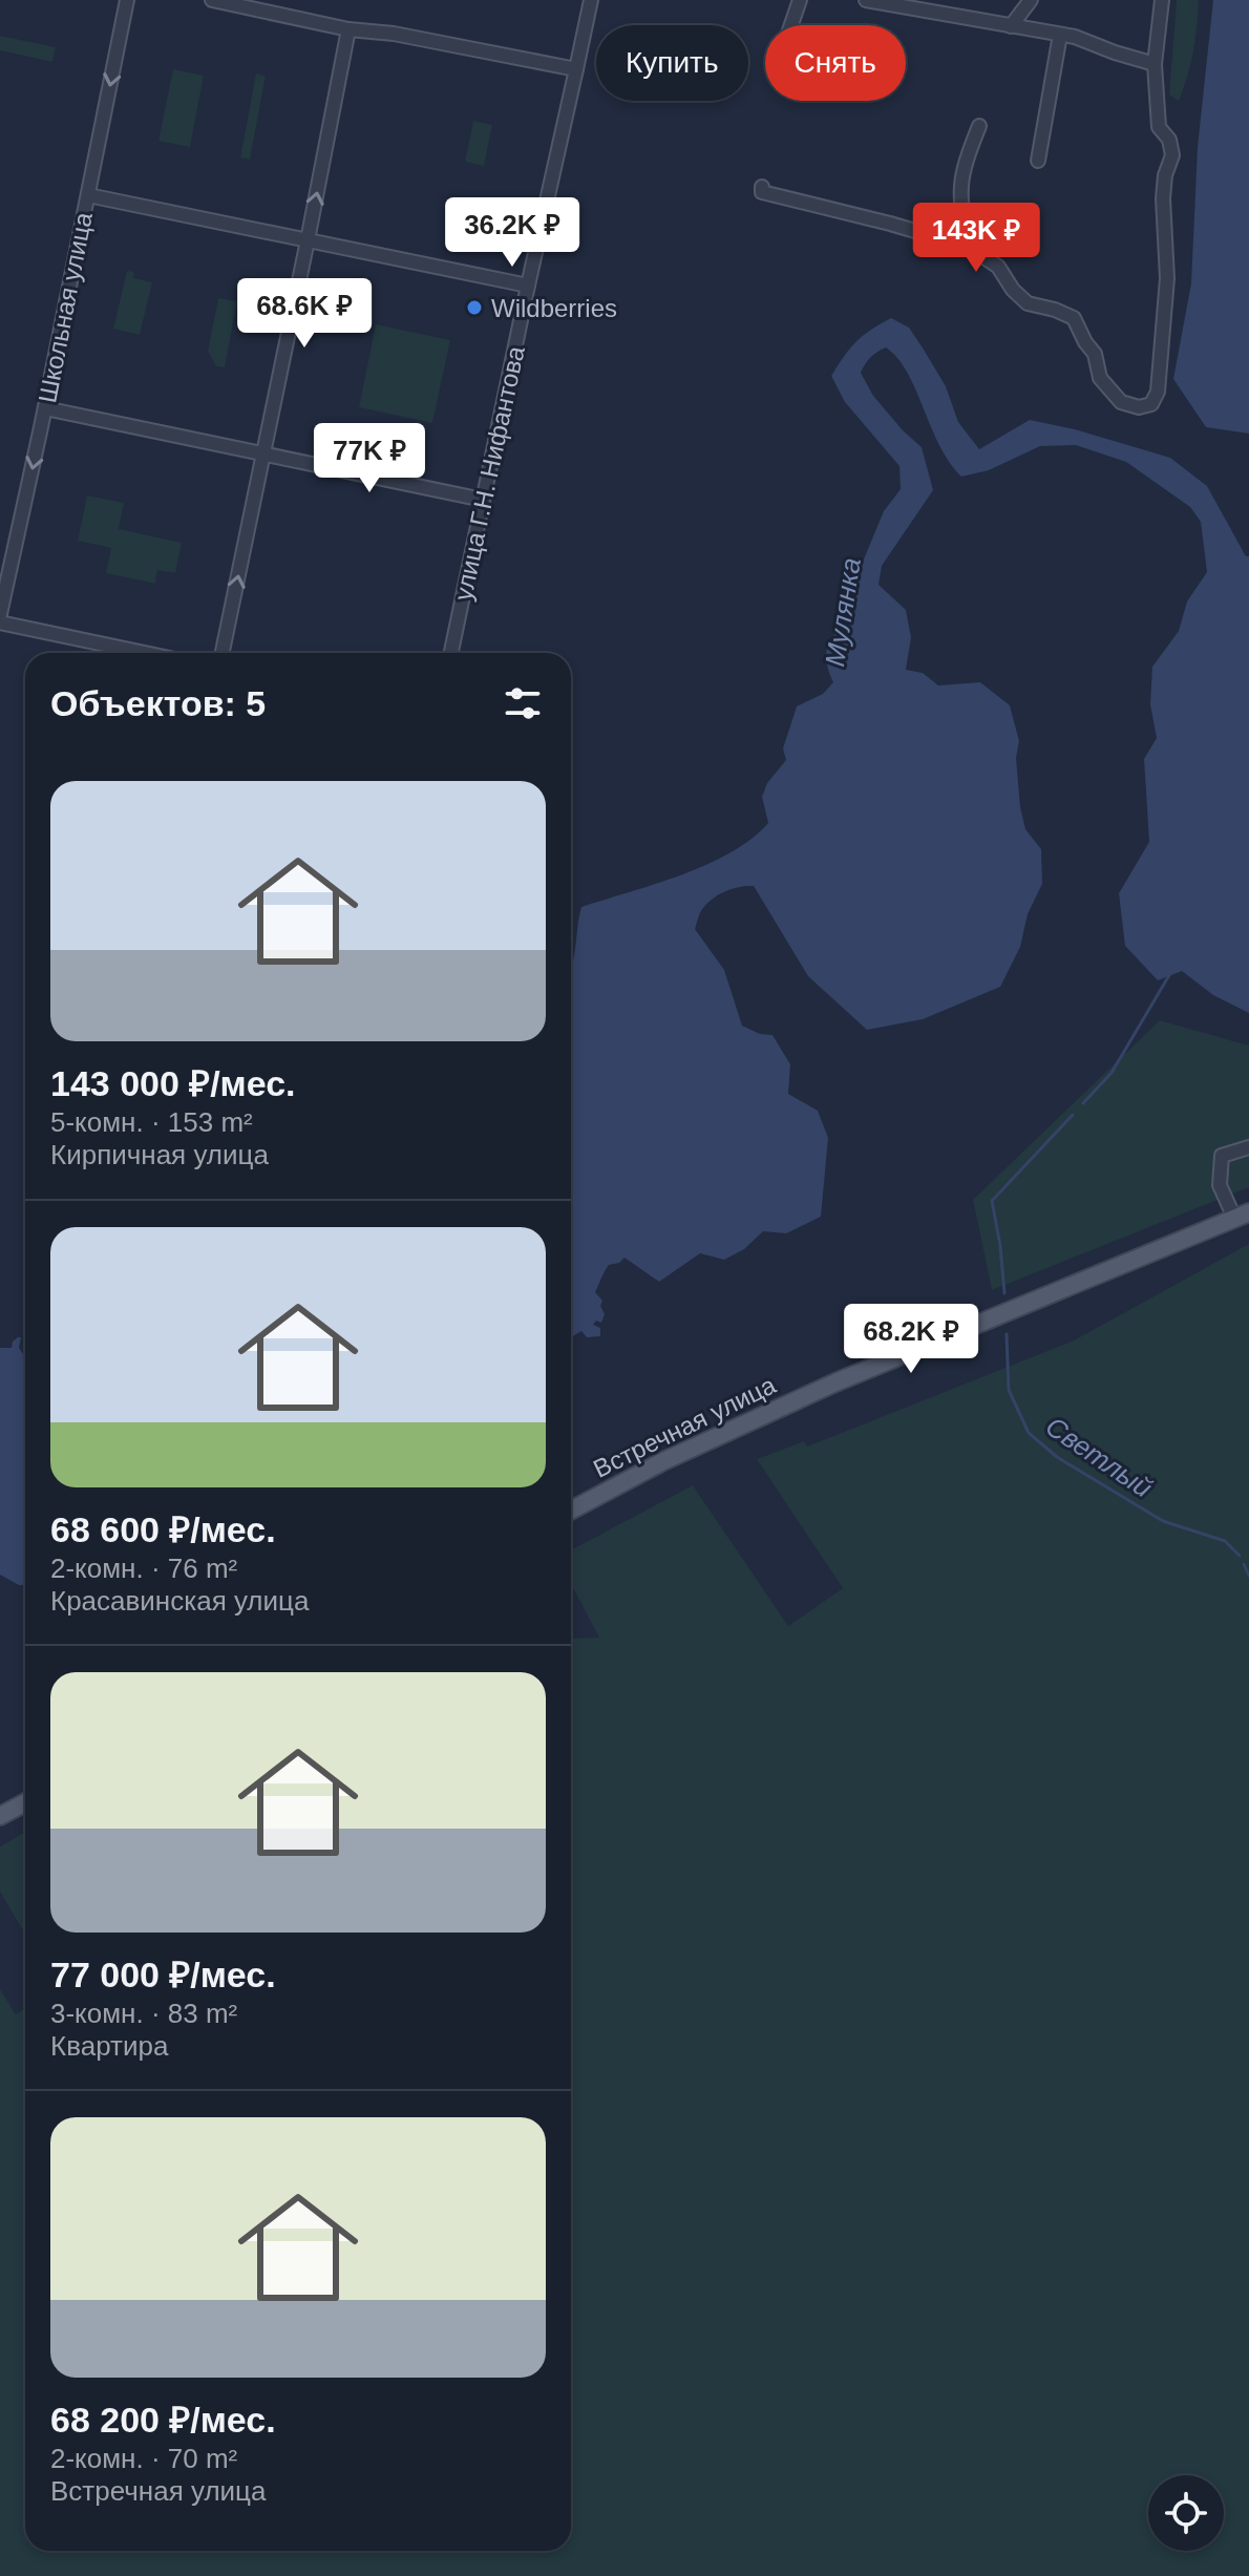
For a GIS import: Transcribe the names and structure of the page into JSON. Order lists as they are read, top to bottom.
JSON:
{
  "streets": {
    "main road": ["Встречная улица"],
    "street": ["Школьная улица", "улица Г.Н. Нифантова"]
  },
  "one_way": ["Школьная улица"],
  "water": ["Мулянка", "Светлый"],
  "places": ["Wildberries"],
  "page": {
    "chip": ["Купить", "Снять"],
    "price": [
      "36.2K ₽",
      "143K ₽",
      "68.6K ₽",
      "77K ₽",
      "68.2K ₽"
    ],
    "heading": "Объектов: 5",
    "list": [
      {
        "name": "143 000 ₽/мес.",
        "note": "5-комн. · 153 m² · Кирпичная улица"
      },
      {
        "name": "68 600 ₽/мес.",
        "note": "2-комн. · 76 m² · Красавинская улица"
      },
      {
        "name": "77 000 ₽/мес.",
        "note": "3-комн. · 83 m² · Квартира"
      },
      {
        "name": "68 200 ₽/мес.",
        "note": "2-комн. · 70 m² · Встречная улица"
      }
    ]
  }
}
